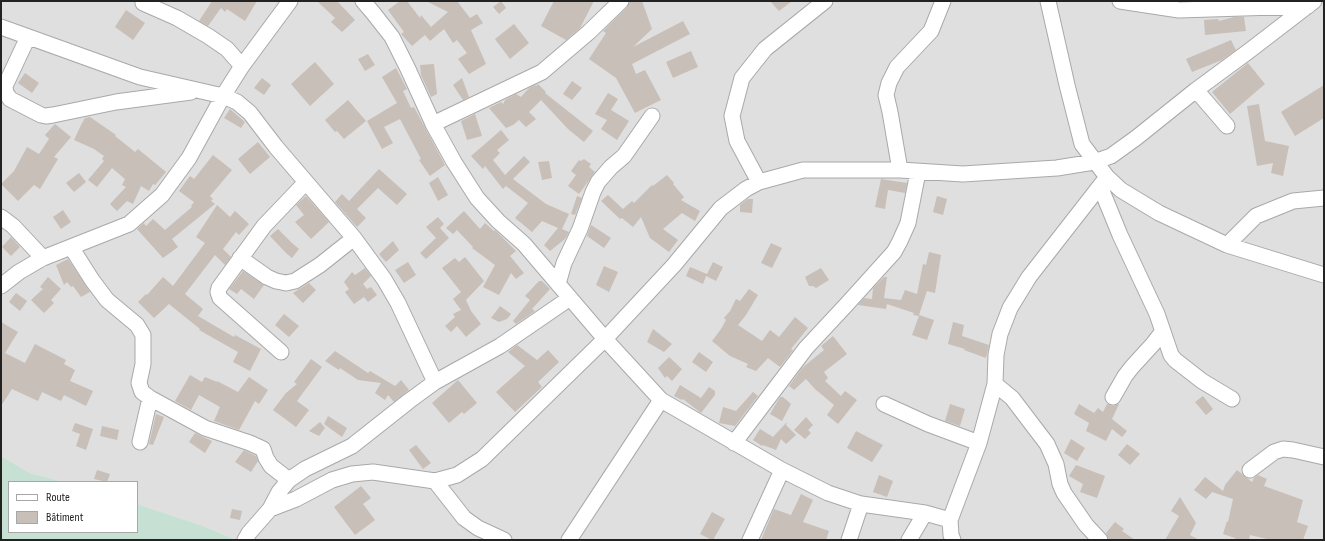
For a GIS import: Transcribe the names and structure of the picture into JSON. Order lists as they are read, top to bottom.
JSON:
{
  "legend": ["Route", "Bâtiment"]
}
